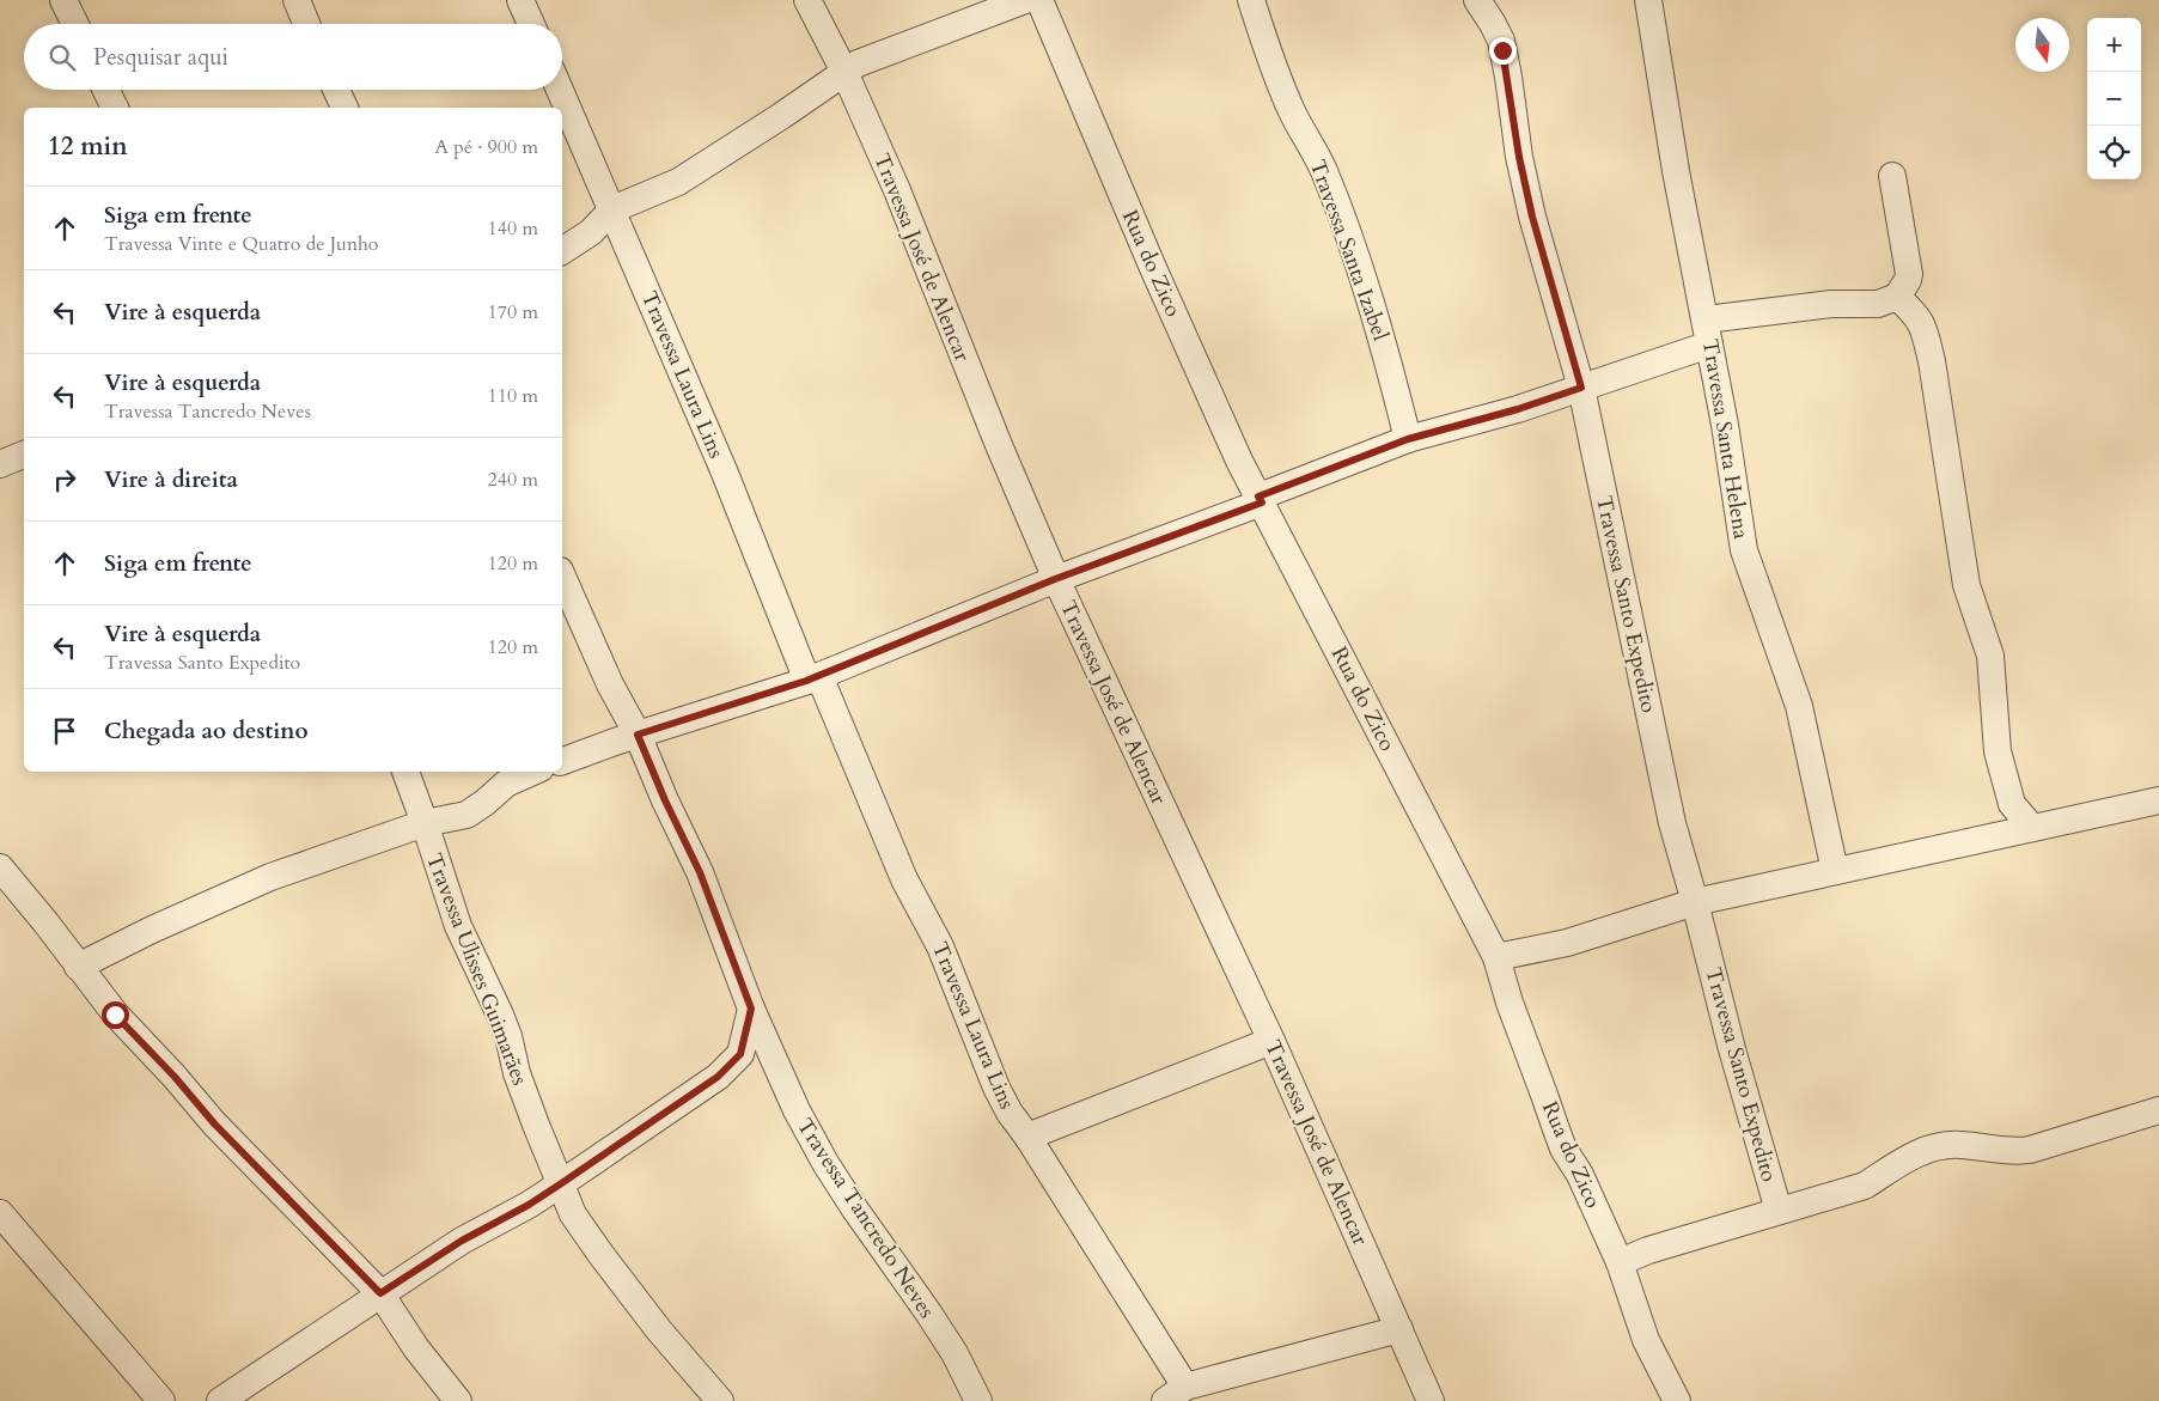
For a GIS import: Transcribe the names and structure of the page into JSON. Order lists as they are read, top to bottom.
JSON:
{
  "streets": {
    "street": [
      "Travessa Santa Izabel",
      "Travessa José de Alencar",
      "Rua do Zico",
      "Travessa Laura Lins",
      "Travessa Santa Helena",
      "Travessa Santo Expedito",
      "Travessa Ulisses Guimarães",
      "Travessa Tancredo Neves"
    ]
  },
  "north": "bottom",
  "page": {
    "map_buttons": ["+", "−"],
    "search": "Pesquisar aqui",
    "heading": ["12 min", "A pé · 900 m"],
    "list": [
      ["Siga em frente", "Travessa Vinte e Quatro de Junho", "140 m"],
      ["Vire à esquerda", "170 m"],
      ["Vire à esquerda", "Travessa Tancredo Neves", "110 m"],
      ["Vire à direita", "240 m"],
      ["Siga em frente", "120 m"],
      ["Vire à esquerda", "Travessa Santo Expedito", "120 m"],
      "Chegada ao destino"
    ]
  }
}
